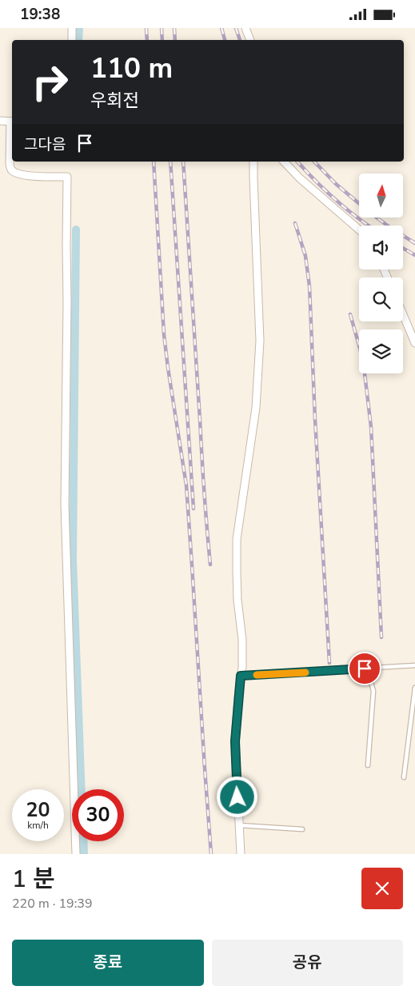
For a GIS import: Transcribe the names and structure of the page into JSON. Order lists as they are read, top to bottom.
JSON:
{
  "north": "top",
  "page": {
    "status": "19:38",
    "turn": ["110 m", "우회전"],
    "then": "그다음",
    "speed": "20 km/h",
    "limit": "30",
    "heading": ["1 분", "220 m · 19:39"],
    "buttons": ["종료", "공유"]
  }
}
